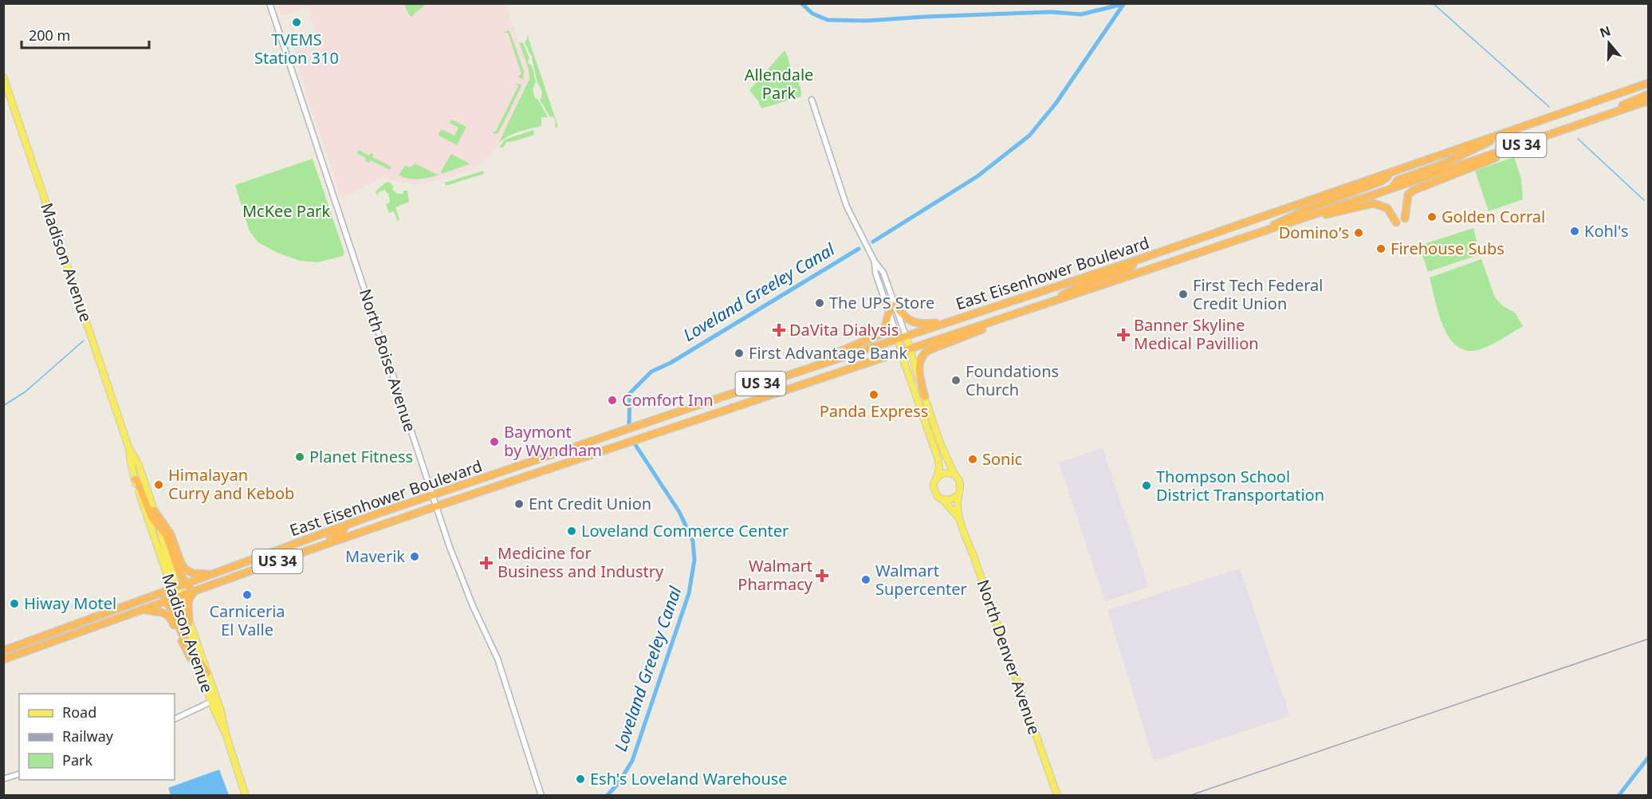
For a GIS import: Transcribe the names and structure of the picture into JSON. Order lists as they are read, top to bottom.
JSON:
{
  "streets": {
    "highway": ["US 34", "East Eisenhower Boulevard"],
    "main road": ["Madison Avenue", "North Denver Avenue"],
    "street": ["North Boise Avenue"]
  },
  "crossings": [
    ["Madison Avenue", "East Eisenhower Boulevard"],
    ["East Eisenhower Boulevard", "North Boise Avenue"]
  ],
  "water": ["Loveland Greeley Canal"],
  "parks": ["Allendale Park", "McKee Park"],
  "places": {
    "other": [
      "TVEMS Station 310",
      "Golden Corral",
      "Kohl's",
      "Domino's",
      "Firehouse Subs",
      "First Tech Federal Credit Union",
      "The UPS Store",
      "First Advantage Bank",
      "Foundations Church",
      "Panda Express",
      "Comfort Inn",
      "Baymont by Wyndham",
      "Planet Fitness",
      "Sonic",
      "Himalayan Curry and Kebob",
      "Thompson School District Transportation",
      "Ent Credit Union",
      "Loveland Commerce Center",
      "Maverik",
      "Walmart Supercenter",
      "Carniceria El Valle",
      "Hiway Motel",
      "Esh's Loveland Warehouse"
    ],
    "health": [
      "DaVita Dialysis",
      "Banner Skyline Medical Pavillion",
      "Medicine for Business and Industry",
      "Walmart Pharmacy"
    ]
  },
  "legend": ["Road", "Railway", "Park"],
  "scale_bar": "200 m",
  "north": "top"
}
